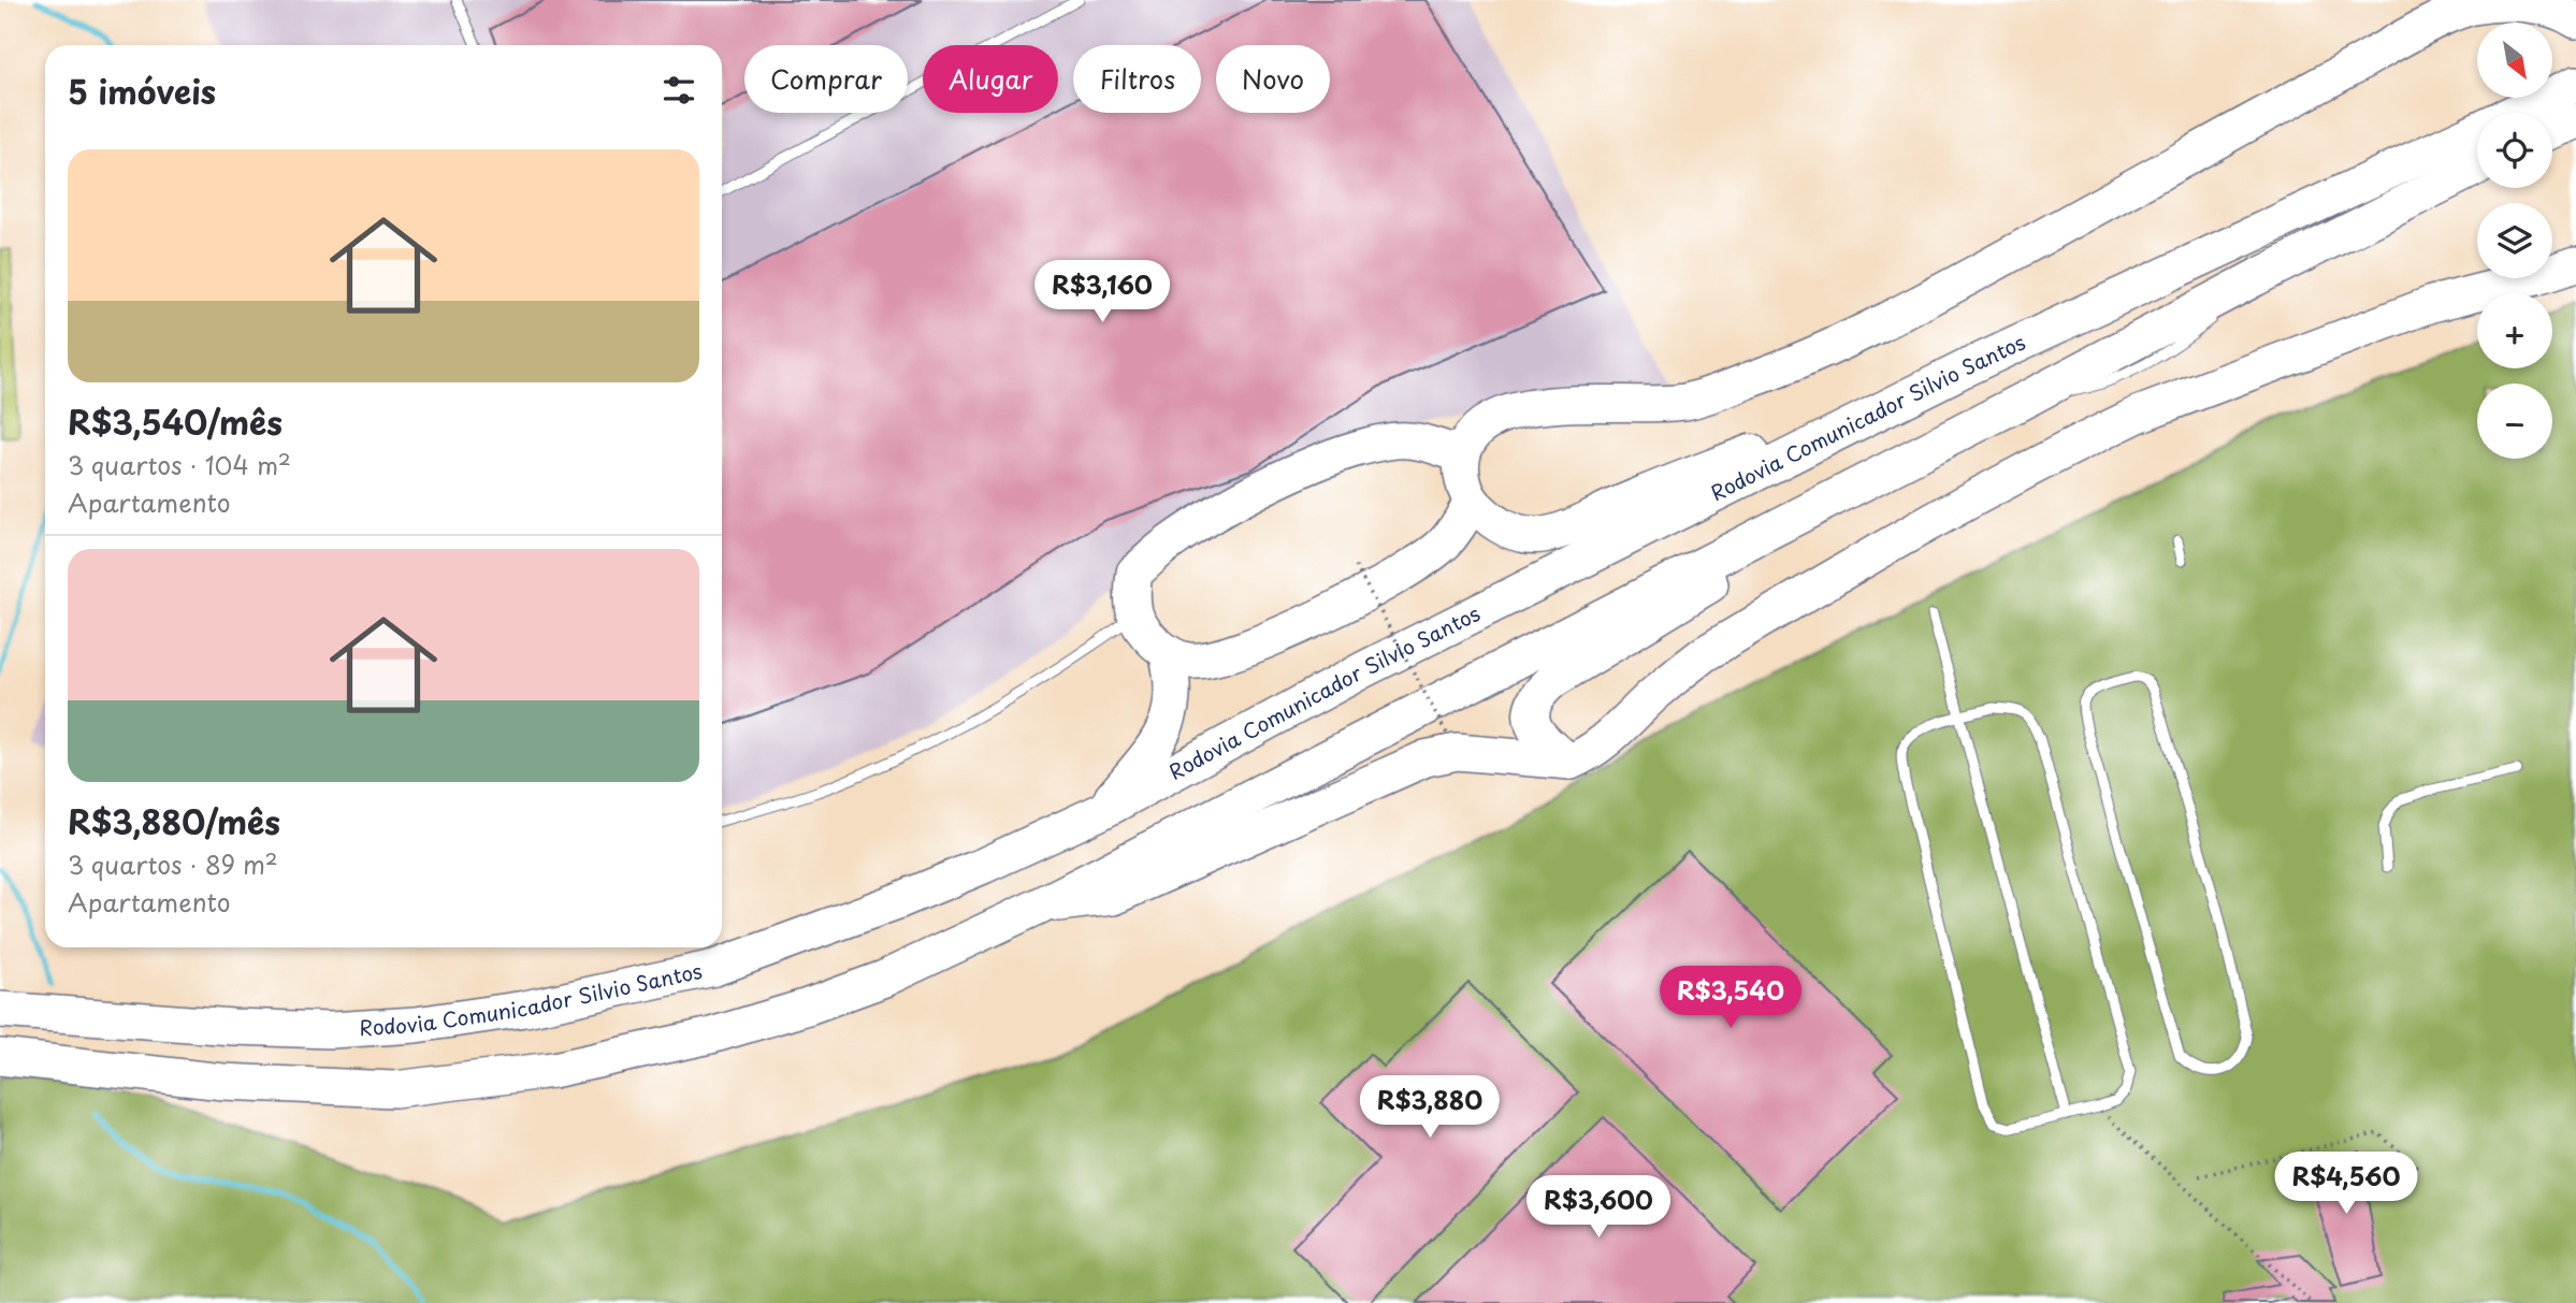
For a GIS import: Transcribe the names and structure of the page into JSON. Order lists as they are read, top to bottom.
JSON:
{
  "streets": {
    "highway": ["Rodovia Comunicador Silvio Santos"]
  },
  "north": "bottom right",
  "page": {
    "map_buttons": ["+", "−"],
    "chip": [
      "Comprar",
      "Alugar",
      "Filtros",
      "Novo"
    ],
    "heading": "5 imóveis",
    "list": [
      {
        "name": "R$3,540/mês",
        "note": "3 quartos · 104 m² · Apartamento"
      },
      {
        "name": "R$3,880/mês",
        "note": "3 quartos · 89 m² · Apartamento"
      }
    ],
    "price": [
      "R$3,160",
      "R$3,540",
      "R$3,880",
      "R$4,560",
      "R$3,600"
    ]
  }
}
